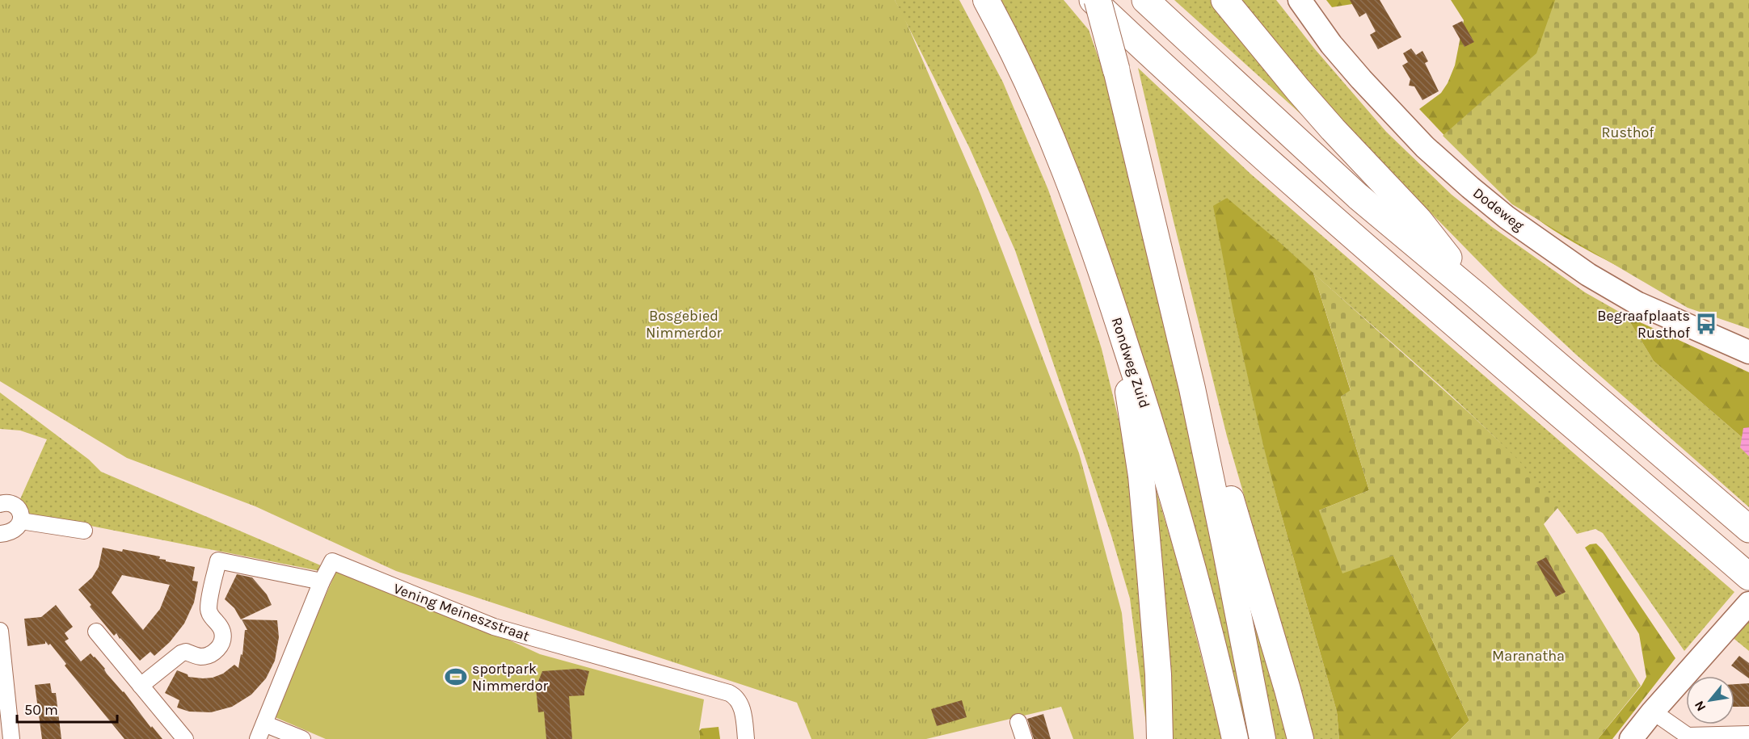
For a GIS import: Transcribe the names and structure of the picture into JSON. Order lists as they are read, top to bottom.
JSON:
{
  "streets": {
    "main road": ["Rondweg Zuid"],
    "street": ["Dodeweg", "Vening Meineszstraat"]
  },
  "parks": ["Rusthof", "Bosgebied Nimmerdor", "Maranatha"],
  "places": {
    "bus stop": ["Begraafplaats Rusthof"],
    "sports": ["sportpark Nimmerdor"]
  },
  "scale_bar": "50 m",
  "north": "bottom left"
}
